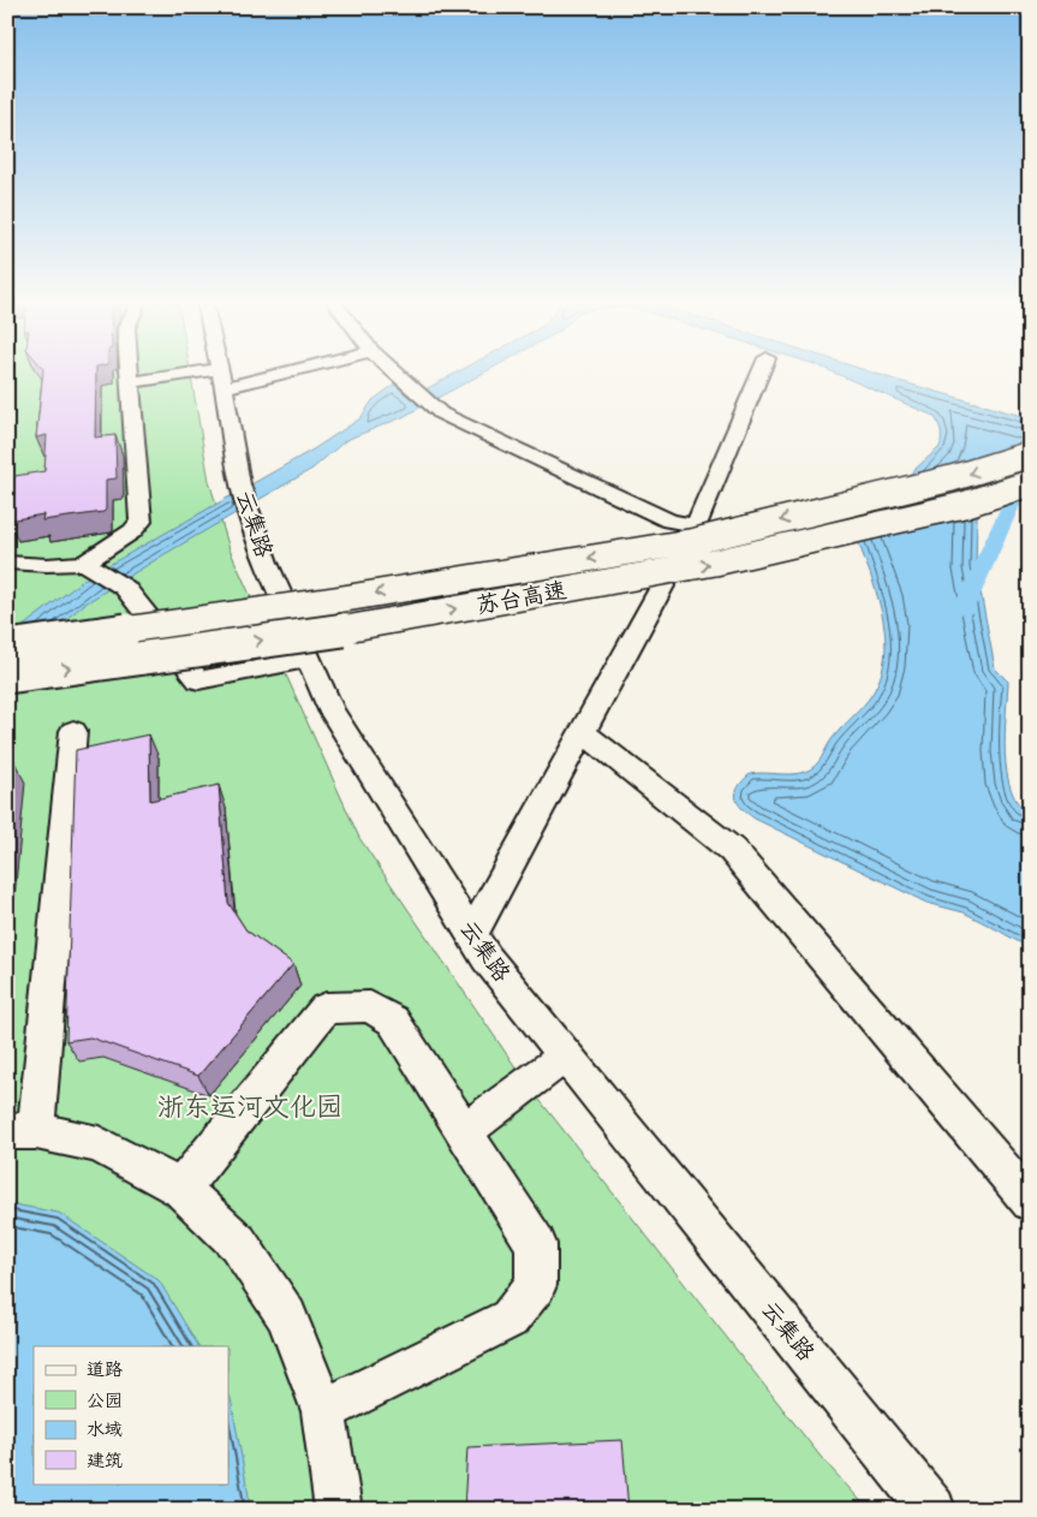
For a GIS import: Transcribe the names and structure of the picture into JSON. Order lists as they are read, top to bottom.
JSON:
{
  "streets": {
    "highway": ["苏台高速"],
    "street": ["云集路"]
  },
  "parks": ["浙东运河文化园"],
  "legend": [
    "道路",
    "公园",
    "水域",
    "建筑"
  ]
}
